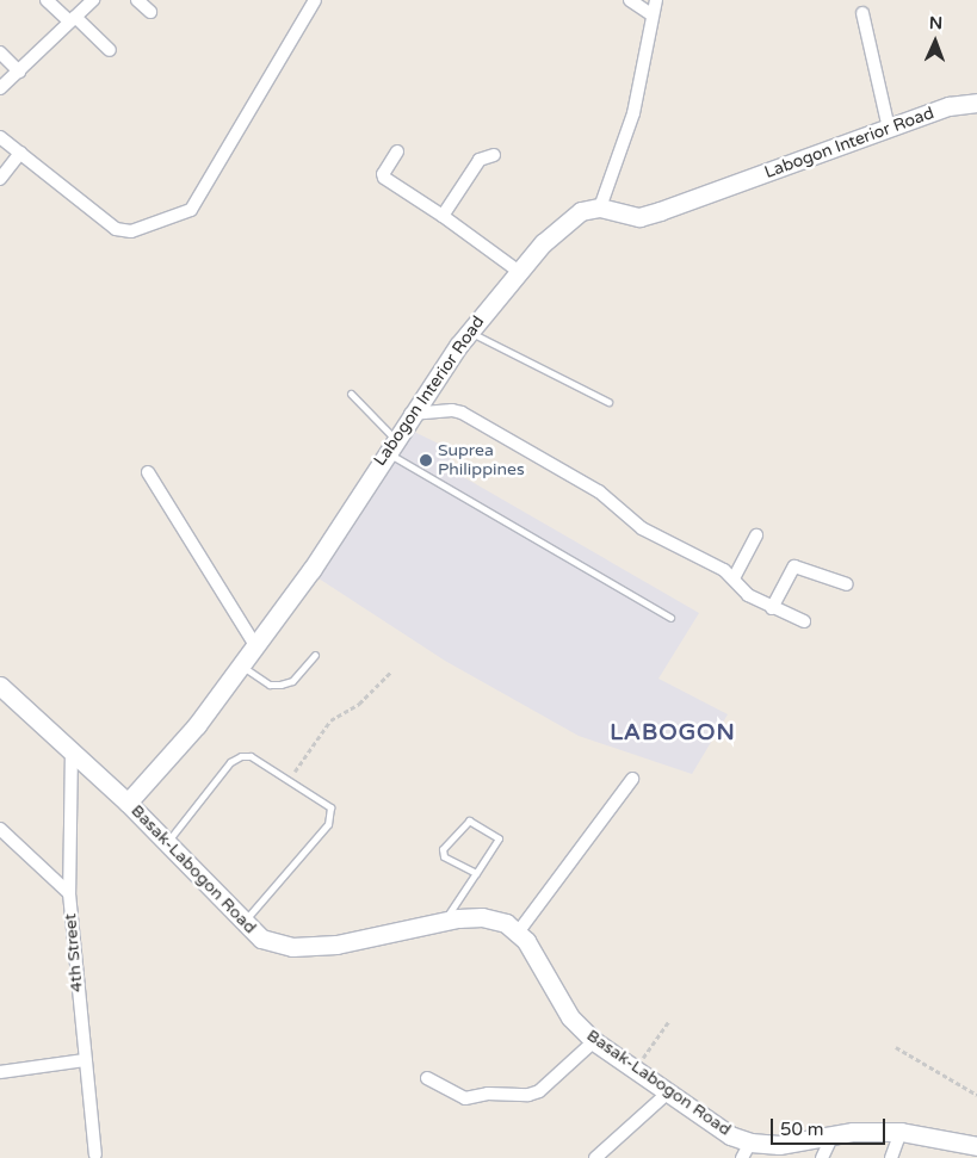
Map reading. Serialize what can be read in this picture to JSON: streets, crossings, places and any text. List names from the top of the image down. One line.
{"streets":{"street":["Labogon Interior Road","Basak-Labogon Road","4th Street"]},"crossings":[["Labogon Interior Road","Basak-Labogon Road"],["Basak-Labogon Road","4th Street"]],"districts":["LABOGON"],"places":["Suprea Philippines"],"scale_bar":"50 m","north":"top"}
